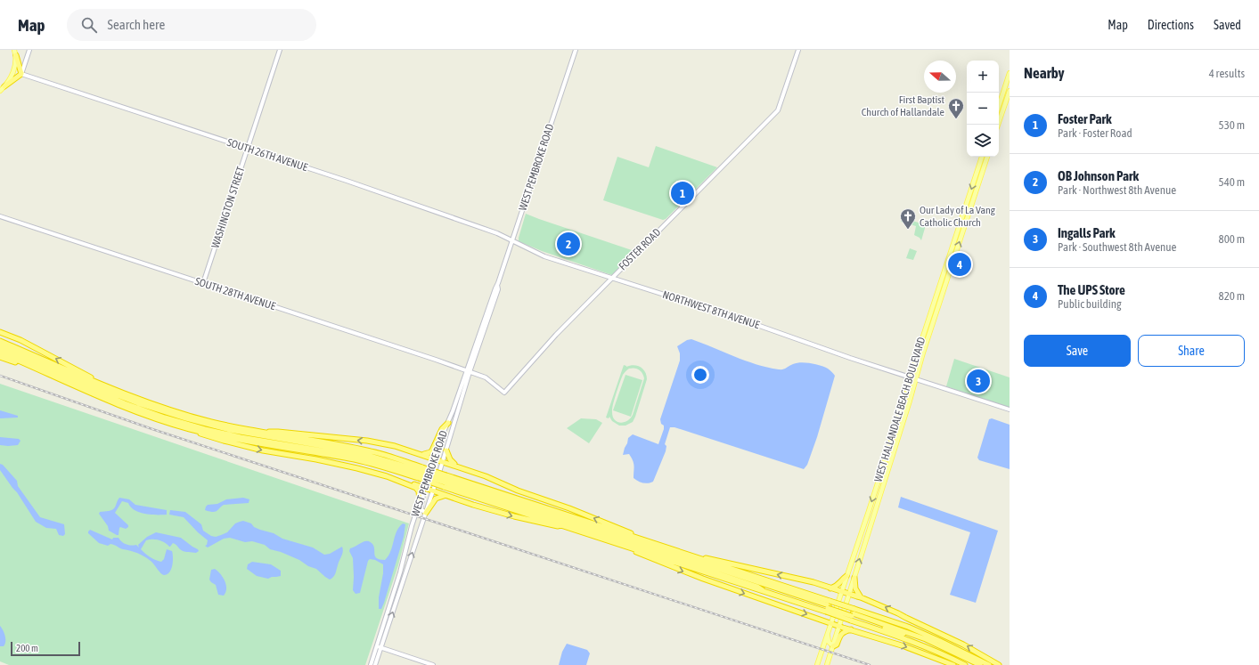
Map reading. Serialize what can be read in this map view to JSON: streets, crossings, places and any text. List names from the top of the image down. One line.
{"streets":{"main road":["WEST HALLANDALE BEACH BOULEVARD"],"street":["SOUTH 26TH AVENUE","WEST PEMBROKE ROAD","WASHINGTON STREET","FOSTER ROAD","SOUTH 28TH AVENUE","NORTHWEST 8TH AVENUE"]},"crossings":[["SOUTH 26TH AVENUE","WEST PEMBROKE ROAD"],["SOUTH 26TH AVENUE","WASHINGTON STREET"],["SOUTH 26TH AVENUE","NORTHWEST 8TH AVENUE"],["WEST PEMBROKE ROAD","SOUTH 28TH AVENUE"],["WEST PEMBROKE ROAD","NORTHWEST 8TH AVENUE"],["WASHINGTON STREET","SOUTH 28TH AVENUE"],["FOSTER ROAD","SOUTH 28TH AVENUE"],["FOSTER ROAD","NORTHWEST 8TH AVENUE"],["NORTHWEST 8TH AVENUE","WEST HALLANDALE BEACH BOULEVARD"]],"places":{"church":["First Baptist Church of Hallandale","Our Lady of La Vang Catholic Church"]},"scale_bar":"200 m","north":"left","page":{"header":"Map","search":"Search here","nav":["Map","Directions","Saved"],"heading":["Nearby","4 results"],"map_buttons":["+","−"],"list":[{"mark":"1","name":"Foster Park","note":"Park · Foster Road","value":"530 m"},{"mark":"2","name":"OB Johnson Park","note":"Park · Northwest 8th Avenue","value":"540 m"},{"mark":"3","name":"Ingalls Park","note":"Park · Southwest 8th Avenue","value":"800 m"},{"mark":"4","name":"The UPS Store","note":"Public building","value":"820 m"}],"pins":["1","2","4","3"],"buttons":["Save","Share"],"scale":"200 m"}}
